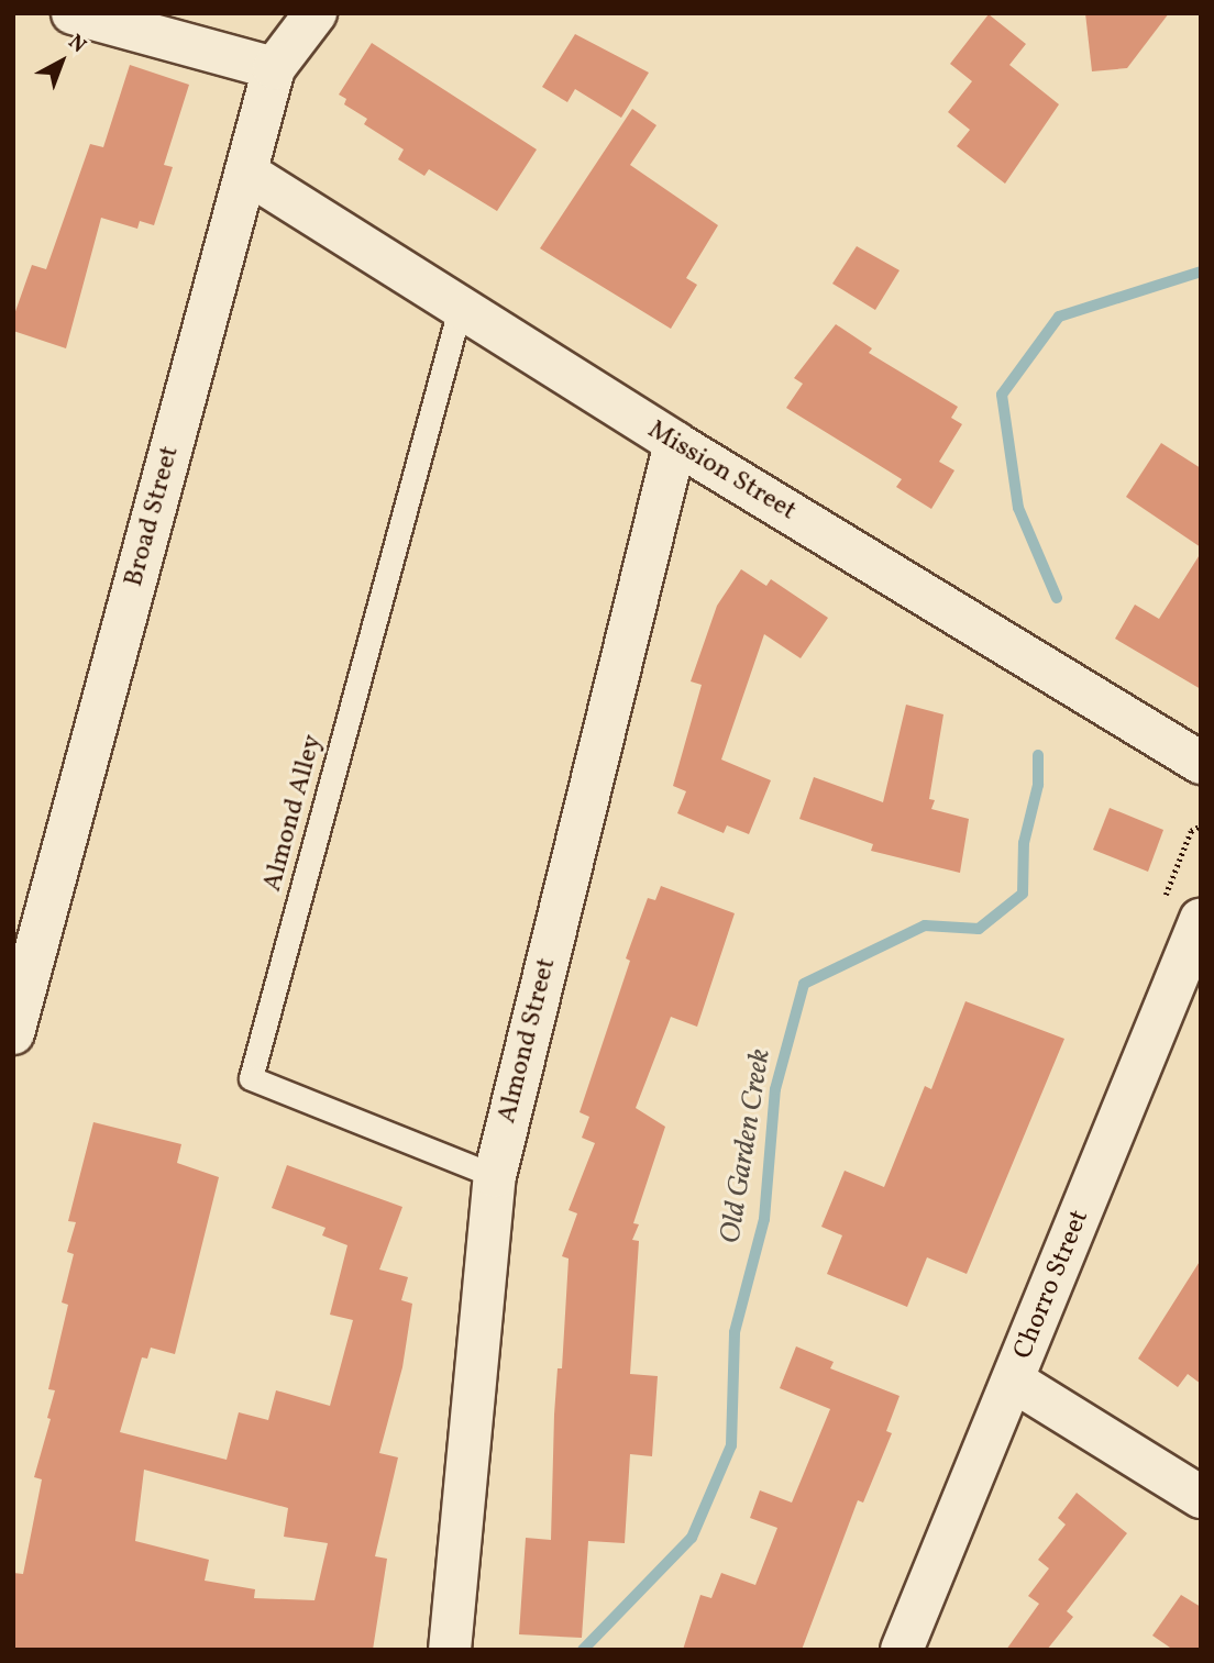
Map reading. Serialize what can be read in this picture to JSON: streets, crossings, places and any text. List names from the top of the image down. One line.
{"streets":{"street":["Mission Street","Broad Street","Almond Street","Chorro Street"],"lane":["Almond Alley"]},"crossings":[["Mission Street","Broad Street"],["Mission Street","Almond Alley"],["Mission Street","Almond Street"],["Almond Alley","Almond Street"]],"water":["Old Garden Creek"],"north":"top right"}
